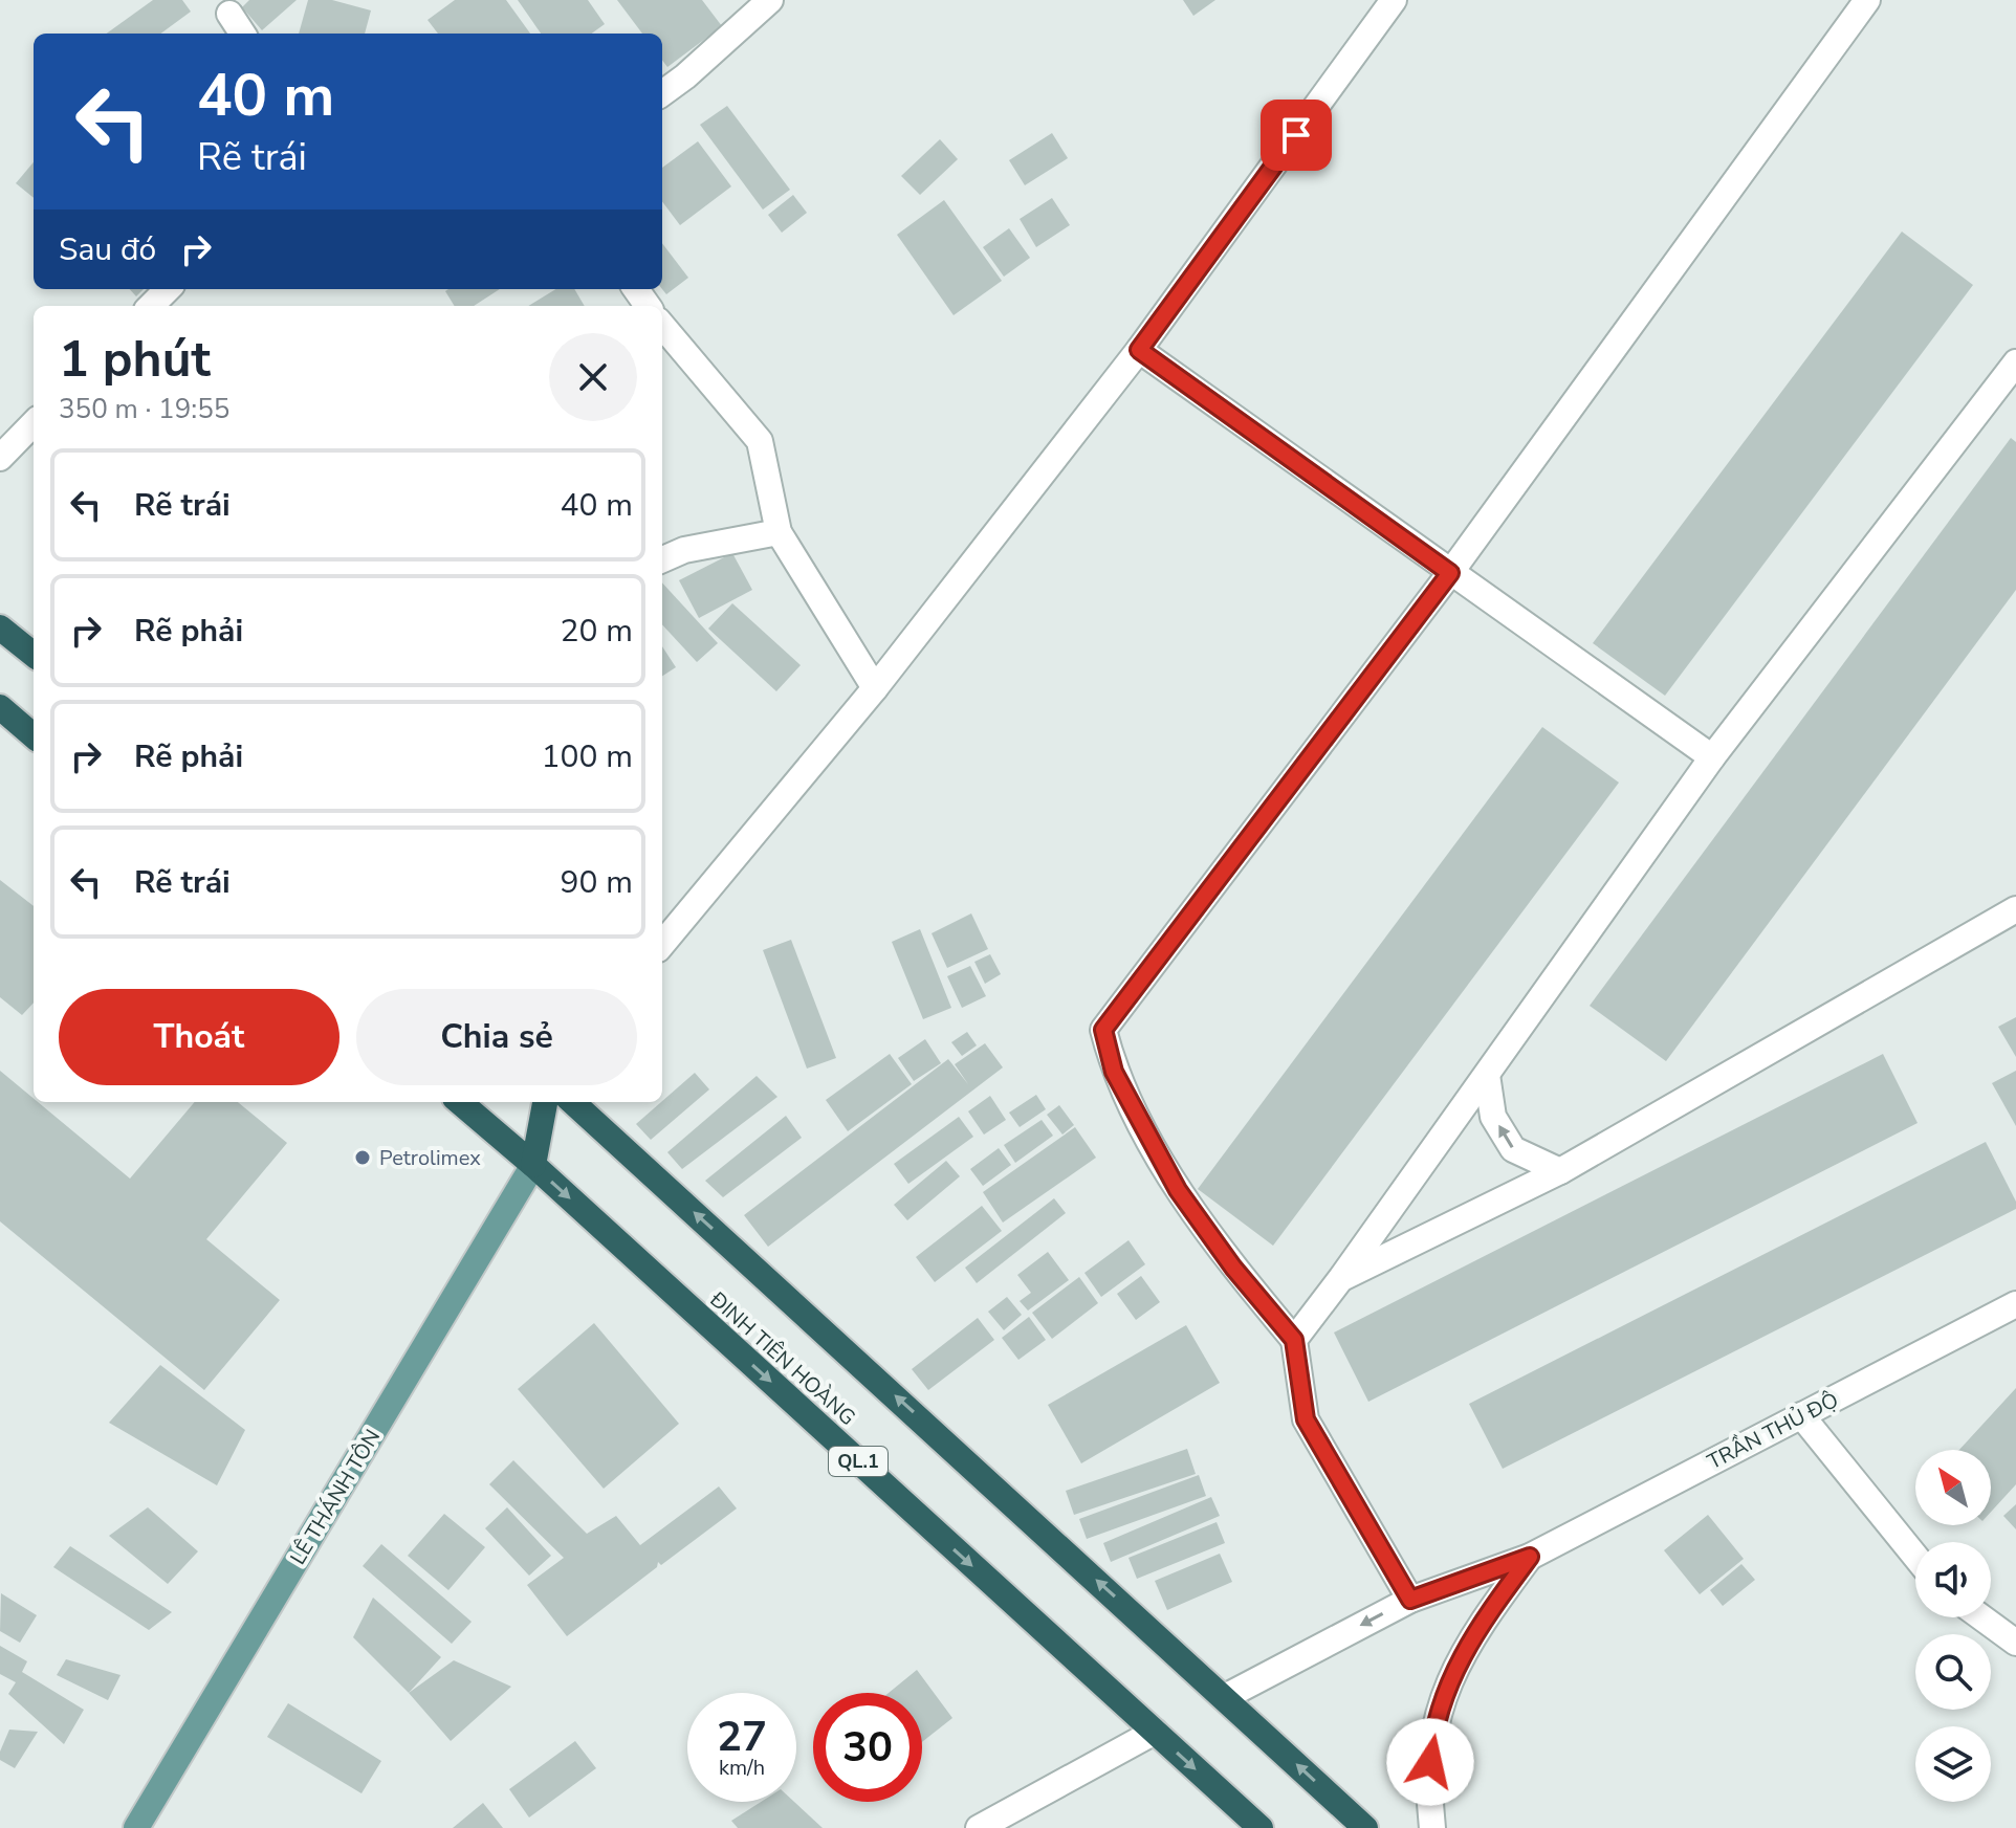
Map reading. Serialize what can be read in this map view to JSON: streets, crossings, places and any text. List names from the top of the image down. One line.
{"streets":{"highway":["ĐINH TIÊN HOÀNG","QL.1"],"main road":["LÊ THÁNH TÔN"],"street":["TRẦN THỦ ĐỘ"]},"crossings":[["ĐINH TIÊN HOÀNG","LÊ THÁNH TÔN"]],"places":["Petrolimex"],"north":"top left","page":{"turn":["40 m","Rẽ trái"],"then":"Sau đó","heading":["1 phút","350 m · 19:55"],"list":[{"name":"Rẽ trái","value":"40 m"},{"name":"Rẽ phải","value":"20 m"},{"name":"Rẽ phải","value":"100 m"},{"name":"Rẽ trái","value":"90 m"}],"buttons":["Thoát","Chia sẻ"],"speed":"27 km/h","limit":"30"}}
